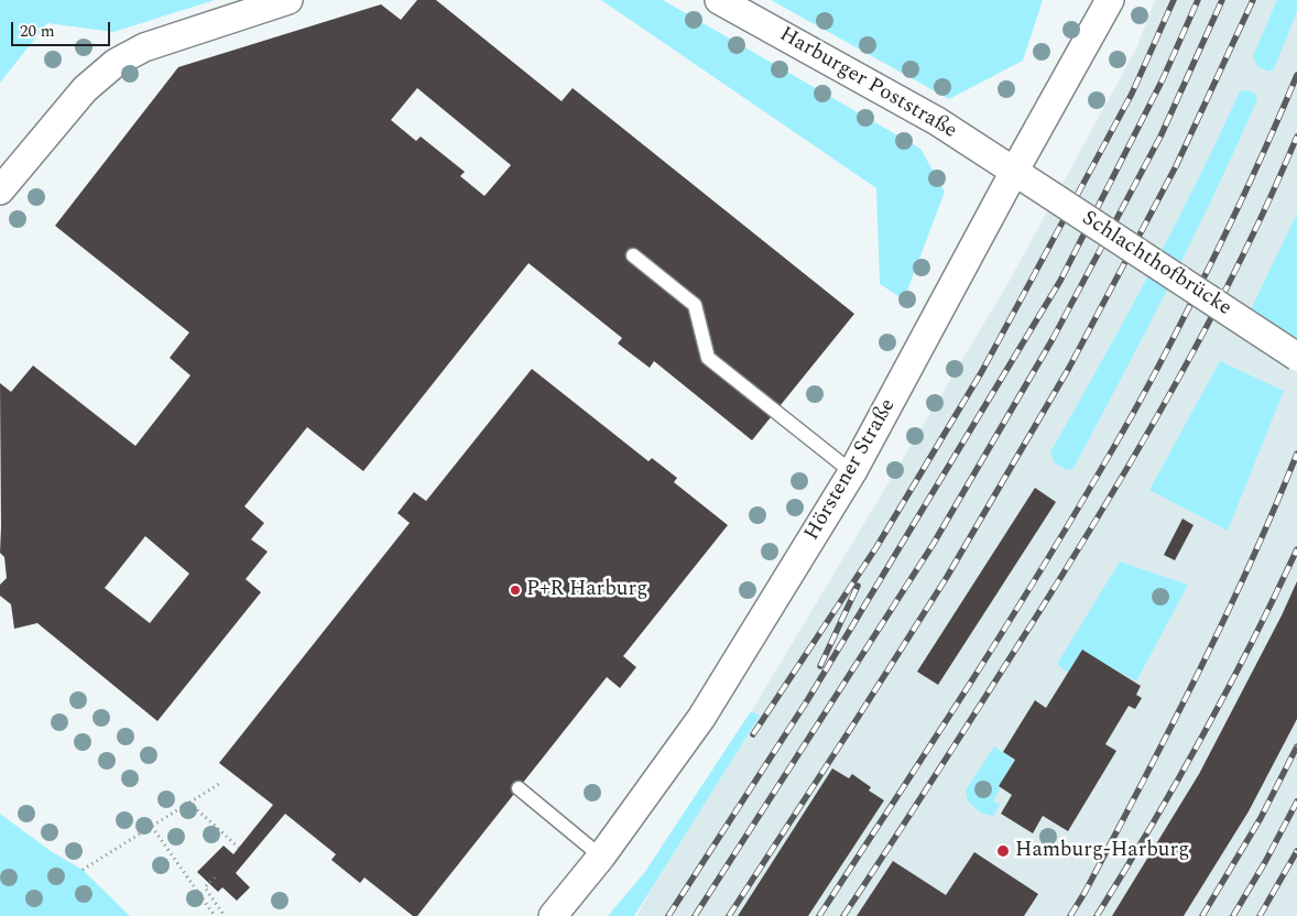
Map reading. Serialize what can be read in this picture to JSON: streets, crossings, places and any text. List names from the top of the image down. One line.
{"streets":{"street":["Harburger Poststraße","Schlachthofbrücke","Hörstener Straße"]},"crossings":[["Harburger Poststraße","Schlachthofbrücke"],["Harburger Poststraße","Hörstener Straße"],["Schlachthofbrücke","Hörstener Straße"]],"places":["P+R Harburg","Hamburg-Harburg"],"scale_bar":"20 m"}
